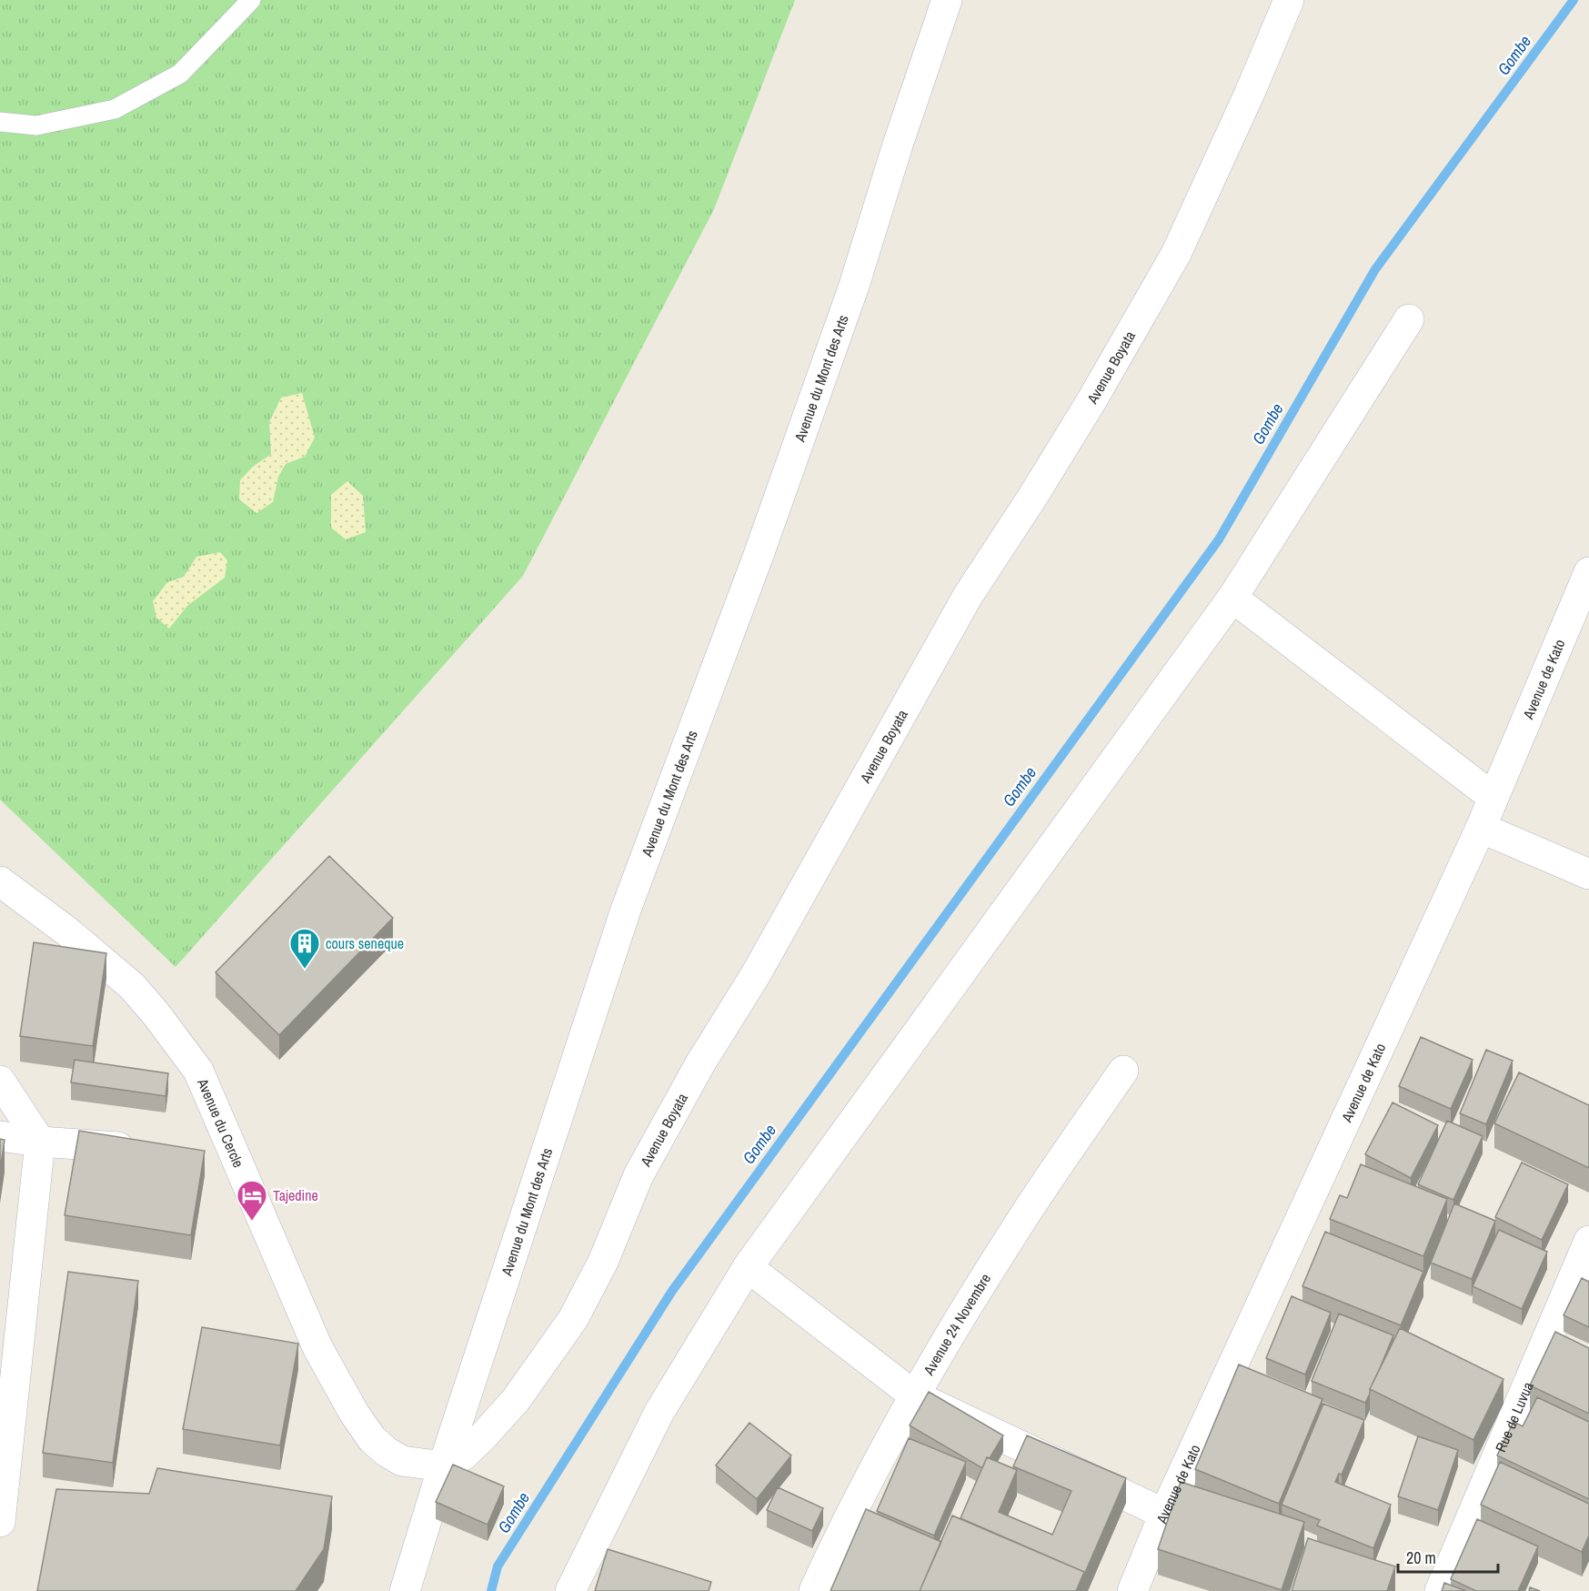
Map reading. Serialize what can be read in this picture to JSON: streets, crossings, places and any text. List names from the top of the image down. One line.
{"streets":{"street":["Avenue Boyata","Avenue du Mont des Arts","Avenue de Kato","Avenue du Cercle","Avenue 24 Novembre","Rue de Luvua"]},"crossings":[["Avenue Boyata","Avenue du Mont des Arts"],["Avenue Boyata","Avenue du Cercle"],["Avenue du Mont des Arts","Avenue du Cercle"]],"water":["Gombe"],"places":{"building":["cours seneque"],"hotel":["Tajedine"]},"scale_bar":"20 m"}
